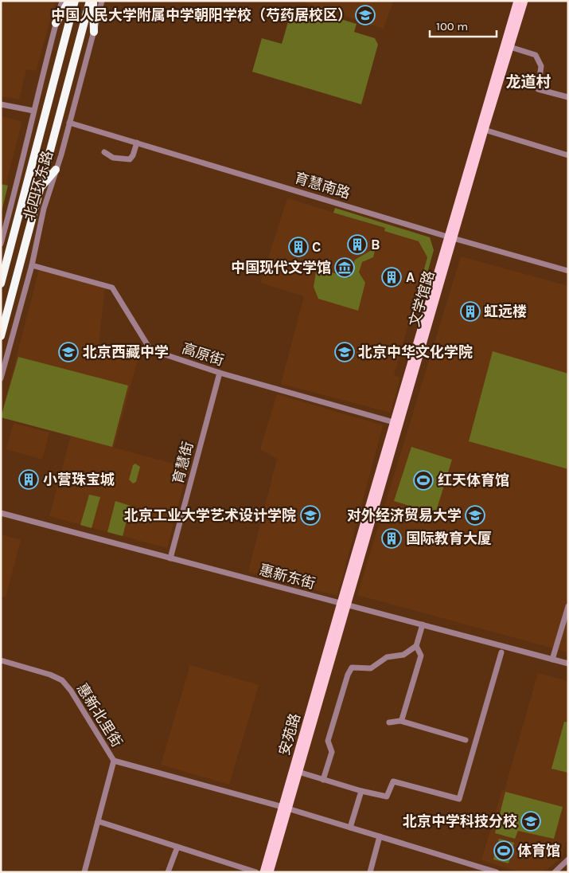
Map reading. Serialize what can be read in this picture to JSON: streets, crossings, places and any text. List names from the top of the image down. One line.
{"streets":{"highway":["北四环东路"],"main road":["文学馆路","安苑路"],"street":["育慧南路","高原街","育慧街","惠新东街","惠新北里街"]},"crossings":[["北四环东路","育慧南路"],["北四环东路","高原街"],["育慧南路","文学馆路"],["文学馆路","高原街"],["文学馆路","惠新东街"],["文学馆路","安苑路"],["高原街","育慧街"],["育慧街","惠新东街"],["惠新东街","安苑路"]],"districts":["龙道村"],"places":{"school or university":["中国人民大学附属中学朝阳学校（芍药居校区）","北京西藏中学","北京中华文化学院","北京工业大学艺术设计学院","对外经济贸易大学","北京中学科技分校"],"building":["B","C","A","虹远楼","小营珠宝城","国际教育大厦"],"museum":["中国现代文学馆"],"sports":["红天体育馆","体育馆"]},"scale_bar":"100 m"}
